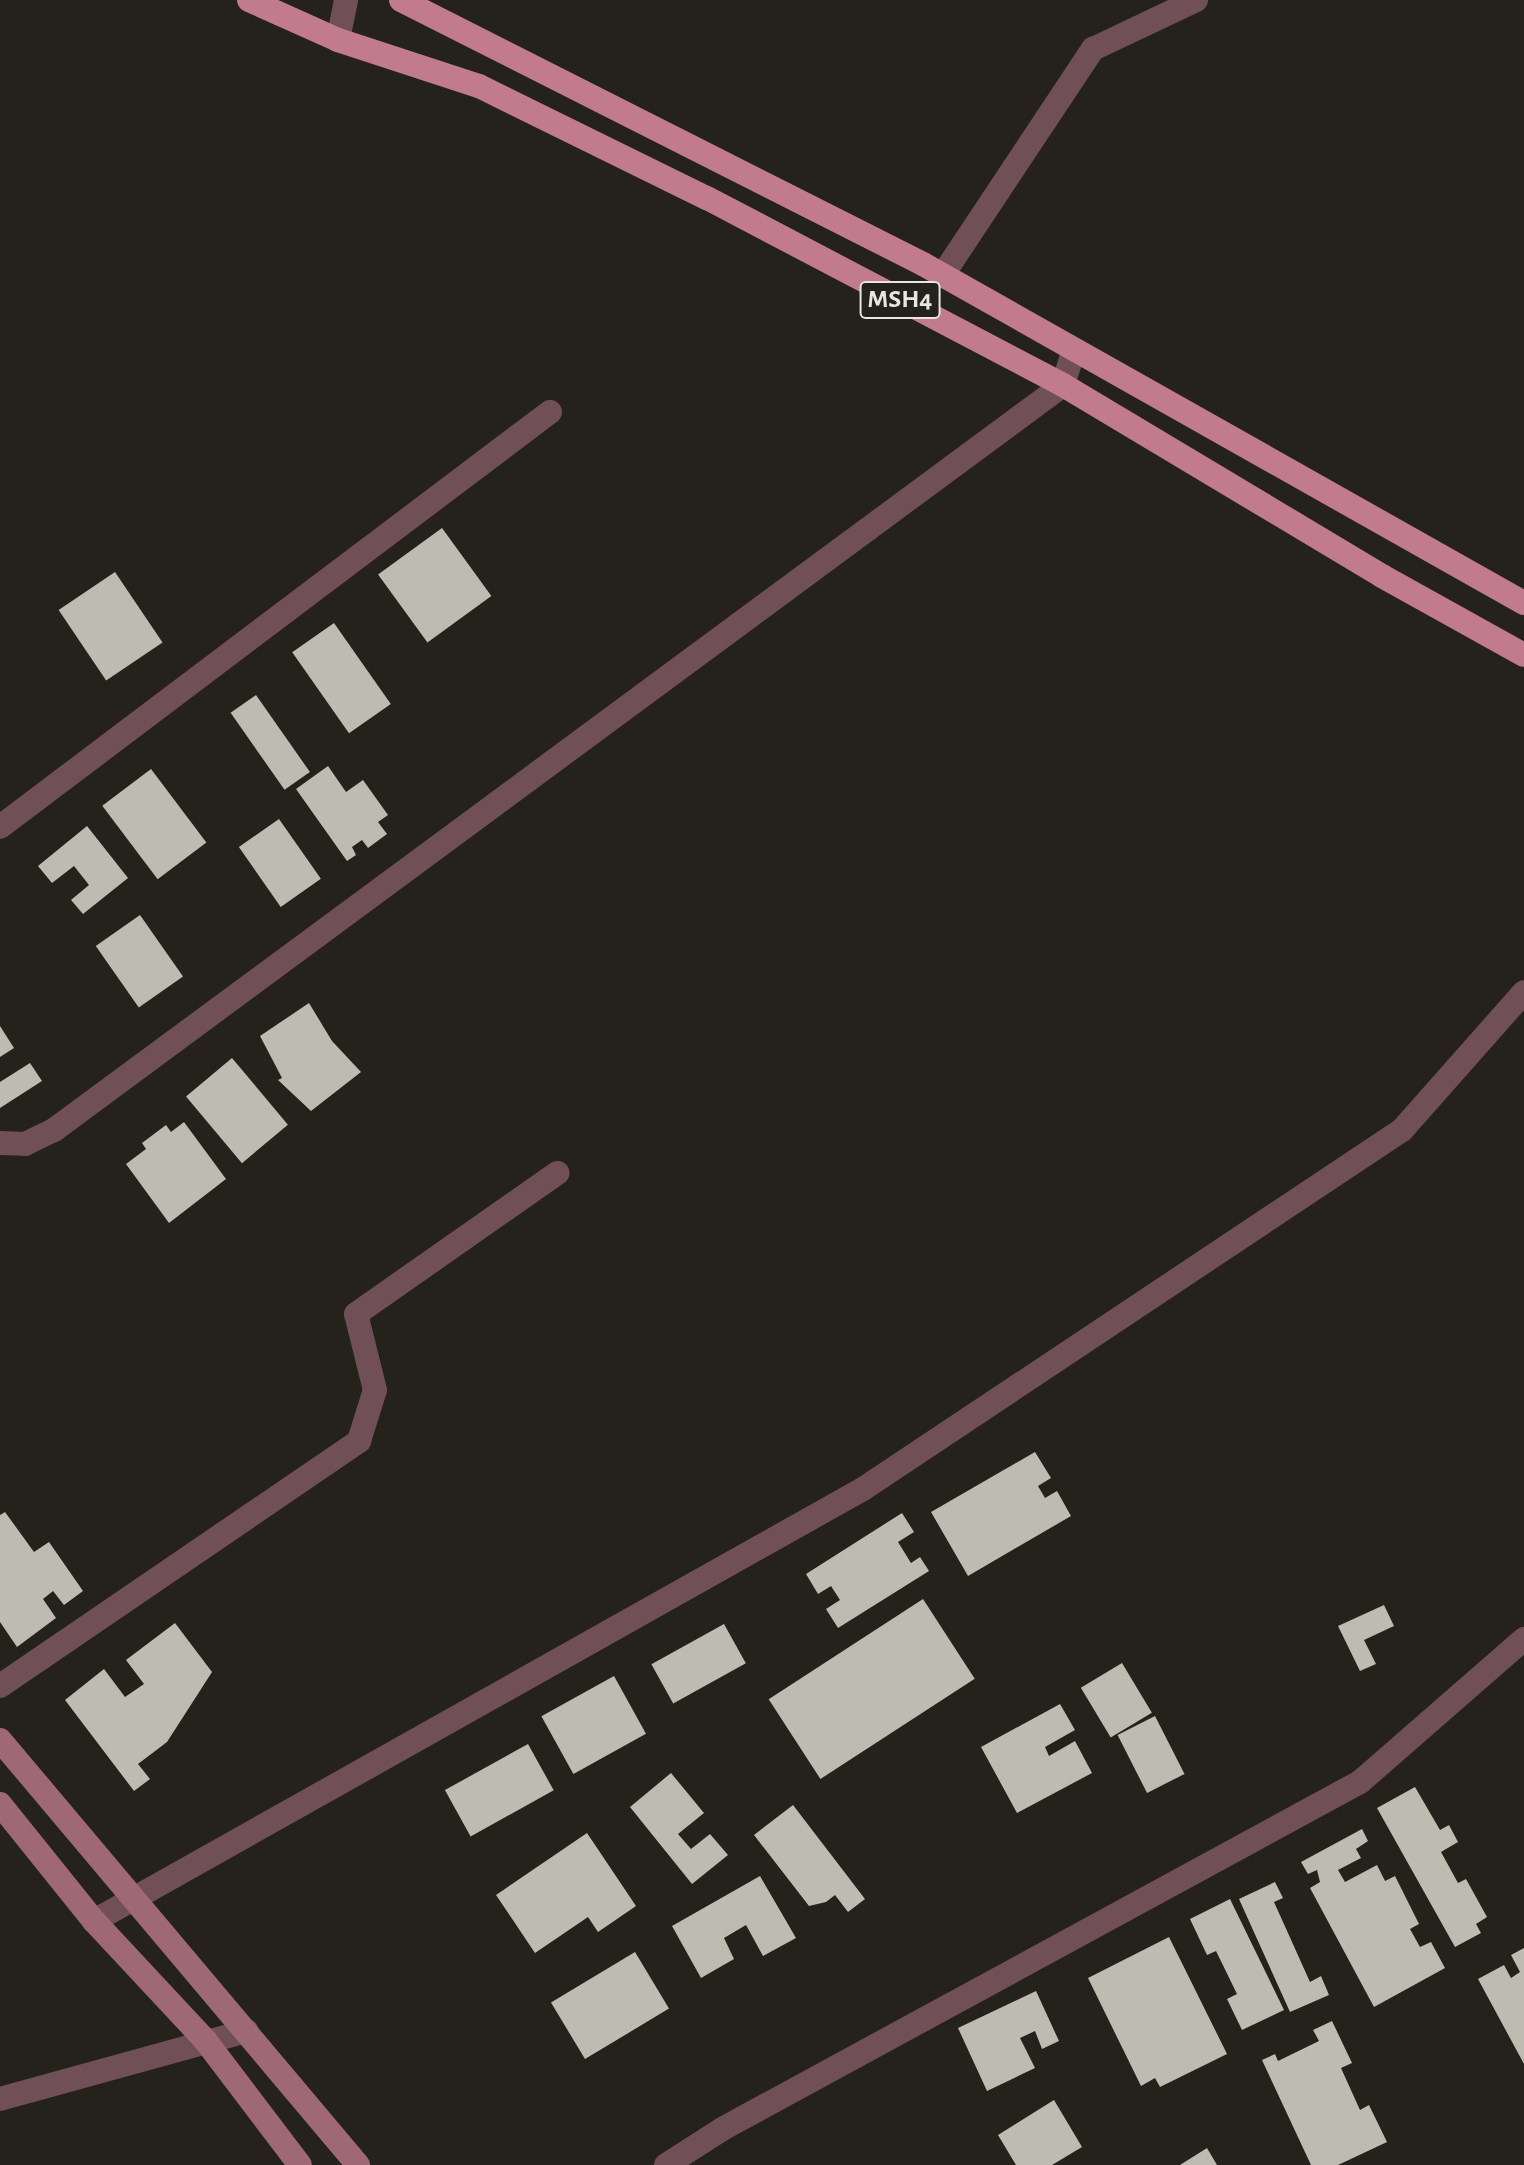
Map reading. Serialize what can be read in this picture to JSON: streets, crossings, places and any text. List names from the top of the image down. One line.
{"streets":{"main road":["MSH4"]}}
